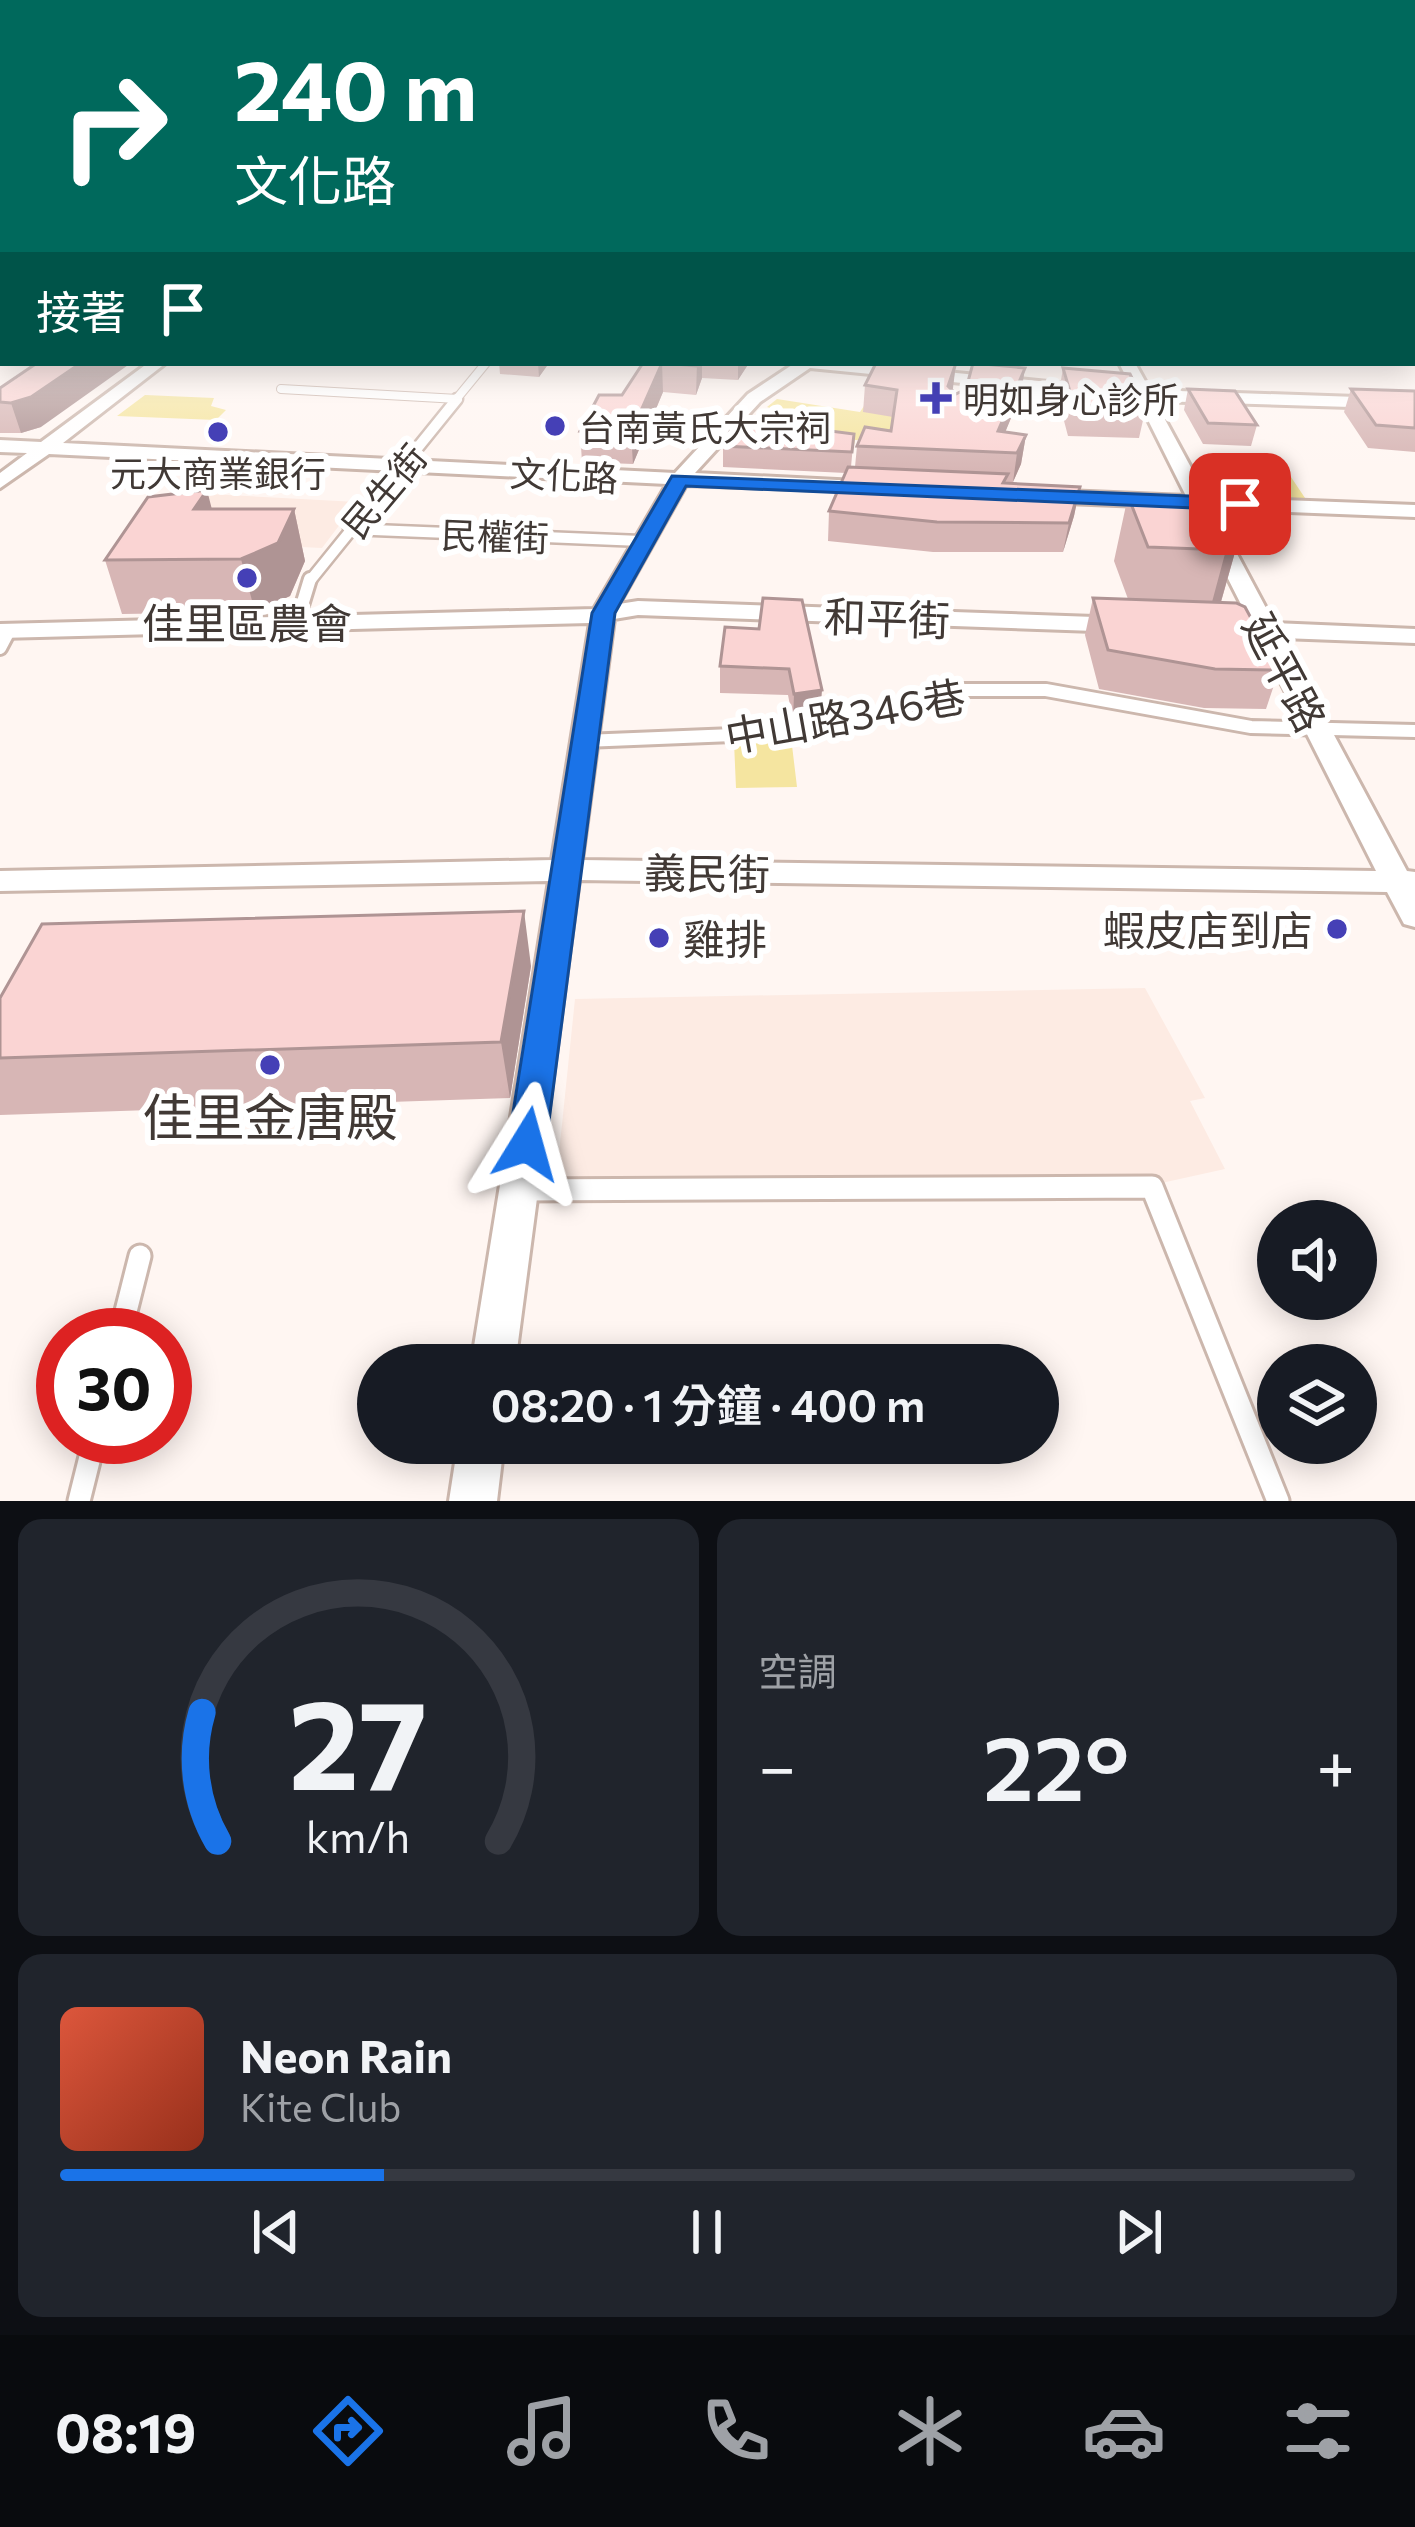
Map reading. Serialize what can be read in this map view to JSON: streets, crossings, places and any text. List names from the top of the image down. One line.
{"streets":{"street":["文化路","和平街","延平路","義民街"],"lane":["民生街","民權街","中山路346巷"]},"crossings":[["文化路","民生街"],["民生街","民權街"],["民生街","和平街"],["延平路","中山路346巷"],["延平路","義民街"]],"places":{"health":["明如身心診所"],"other":["台南黃氏大宗祠","元大商業銀行","佳里區農會","蝦皮店到店","雞排","佳里金唐殿"]},"page":{"turn":["240 m","文化路"],"then":"接著","limit":"30","trip":"08:20 · 1 分鐘 · 400 m","tile":"空調","heat":["−","22°","+"],"song":["Neon Rain","Kite Club"],"tabs":"08:19","gauge":["27","km/h"]}}
